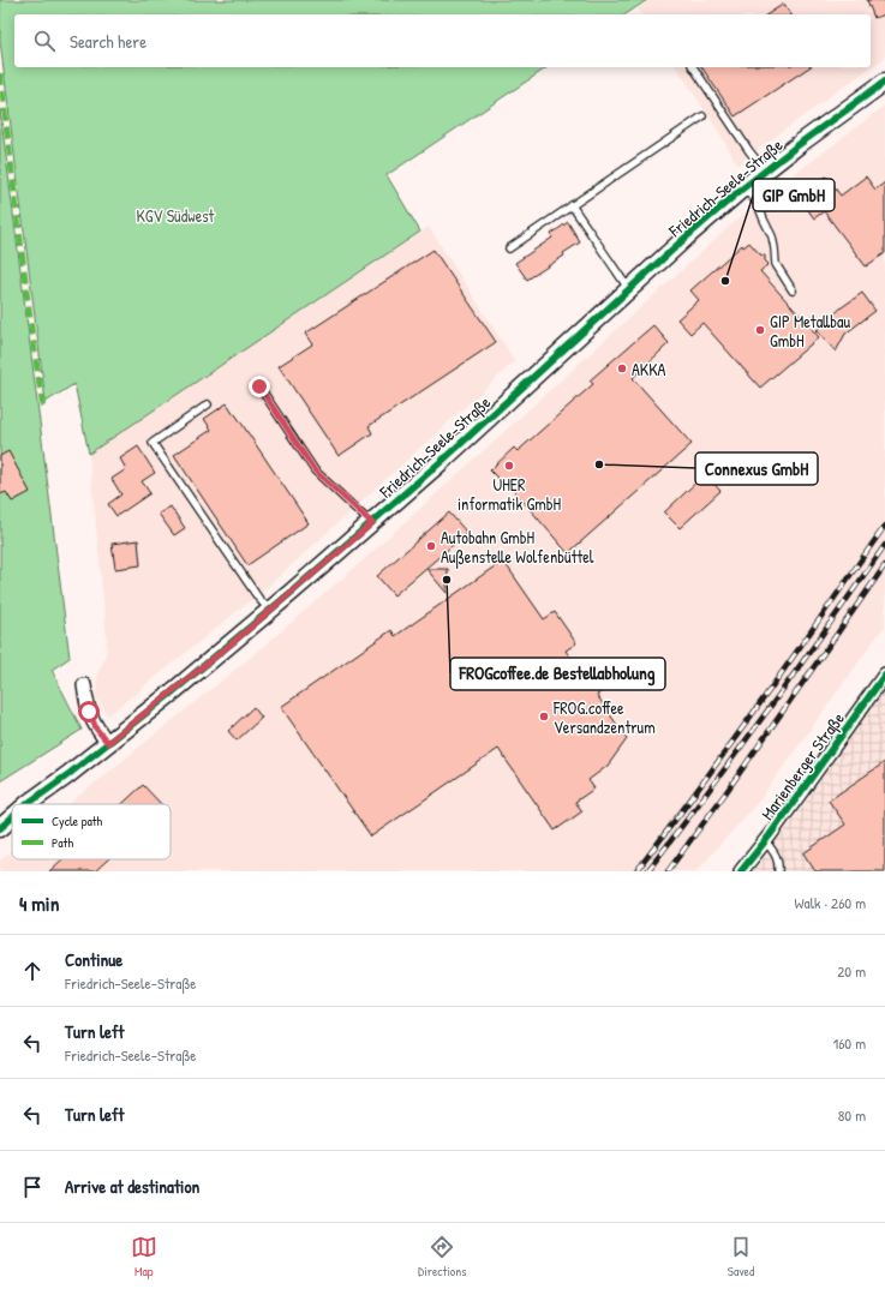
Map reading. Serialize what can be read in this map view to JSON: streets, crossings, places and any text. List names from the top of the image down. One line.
{"streets":{"street":["Friedrich-Seele-Straße","Marienberger Straße"]},"parks":["KGV Südwest"],"places":["GIP GmbH","GIP Metallbau GmbH","AKKA","Connexus GmbH","UHER informatik GmbH","Autobahn GmbH Außenstelle Wolfenbüttel","FROGcoffee.de Bestellabholung","FROG.coffee Versandzentrum"],"legend":["Cycle path","Path"],"page":{"search":"Search here","heading":["4 min","Walk · 260 m"],"list":[["Continue","Friedrich-Seele-Straße","20 m"],["Turn left","Friedrich-Seele-Straße","160 m"],["Turn left","80 m"],"Arrive at destination"],"nav":["Map","Directions","Saved"]}}
